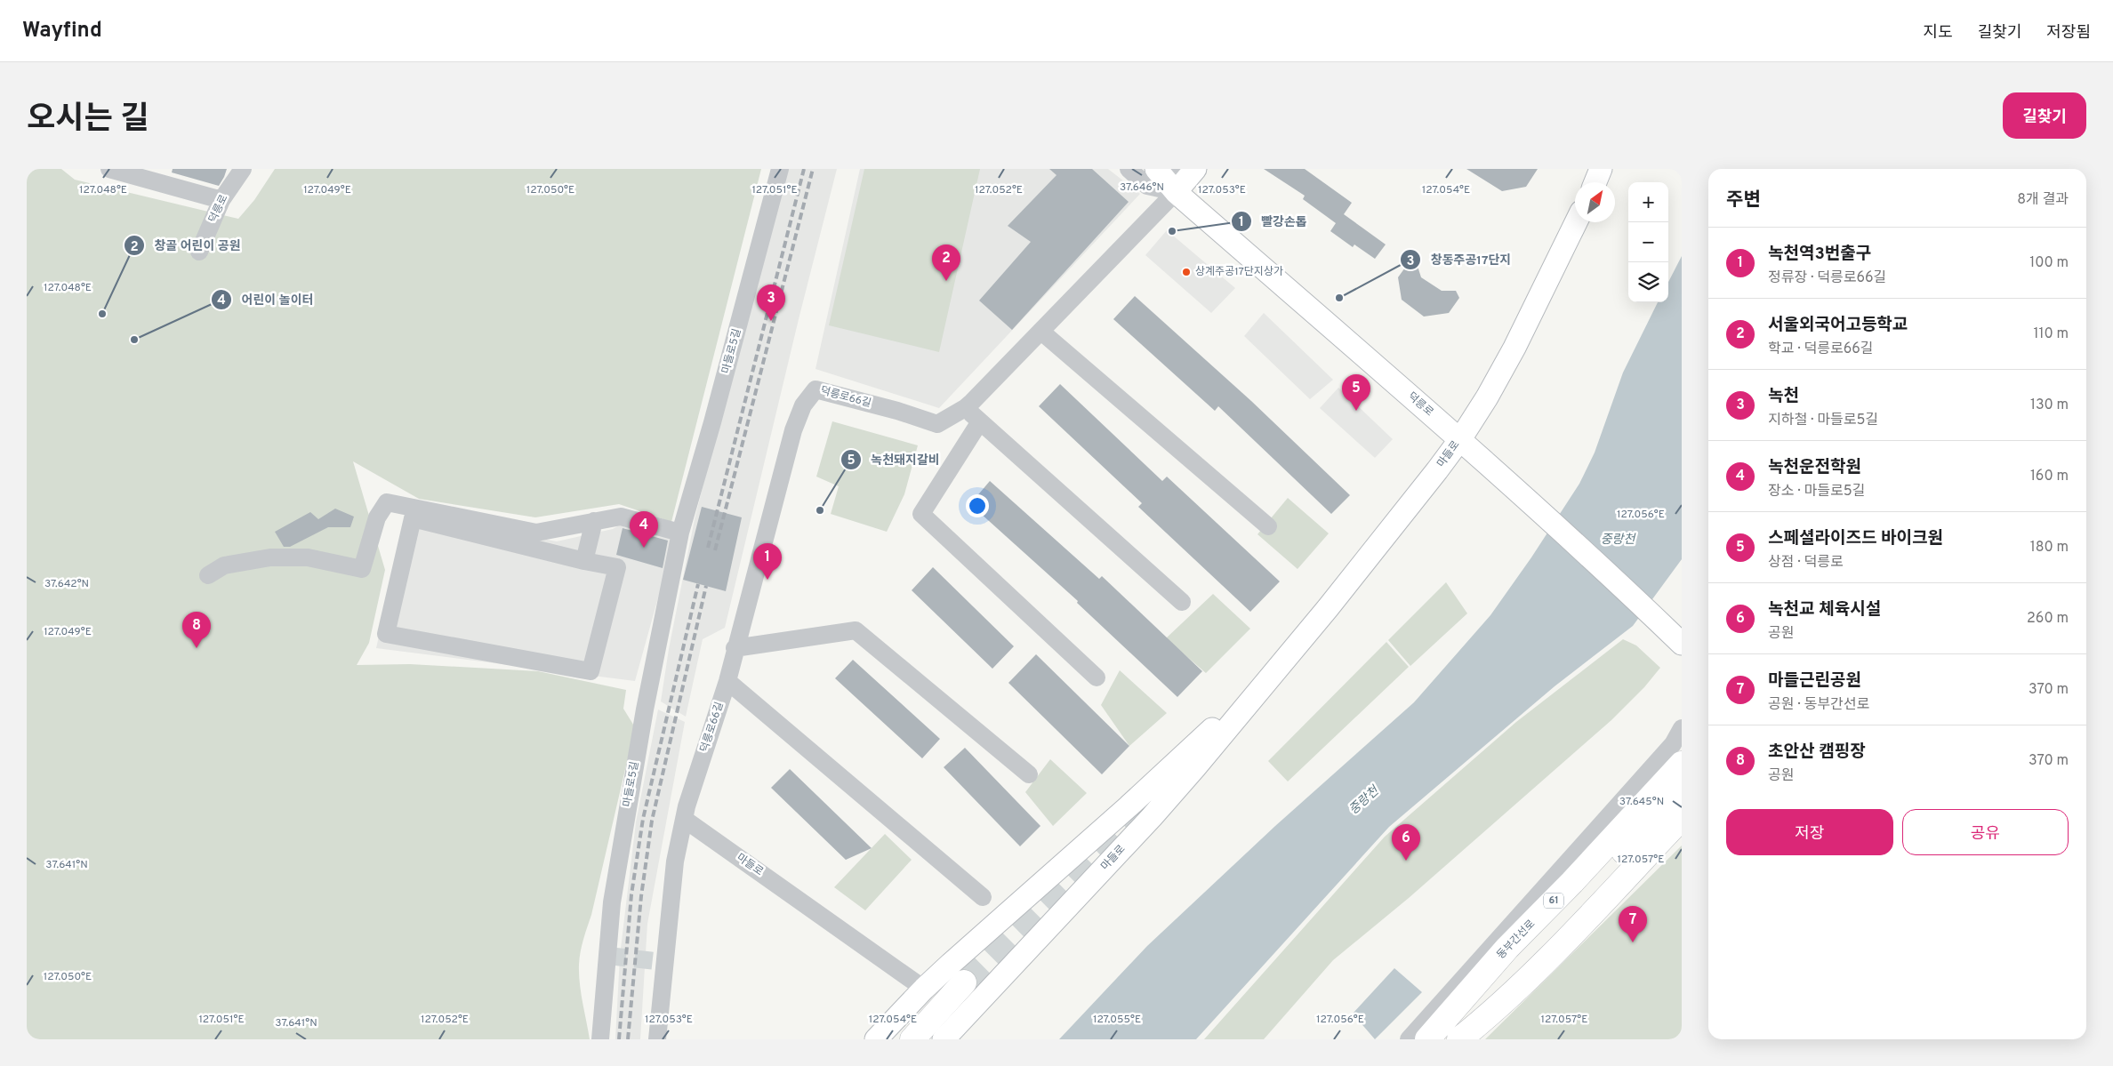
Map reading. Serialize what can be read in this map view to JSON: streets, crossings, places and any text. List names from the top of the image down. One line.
{"streets":{"highway":["61","동부간선로"],"main road":["덕릉로","마들로"],"street":["마들로5길","덕릉로66길"]},"crossings":[["덕릉로","덕릉로66길"],["덕릉로","마들로"],["덕릉로66길","마들로"]],"water":["중랑천"],"places":["빨강손톱","상계주공17단지상가","창동주공17단지","창골 어린이 공원","어린이 놀이터","녹천돼지갈비"],"north":"top right","page":{"header":"Wayfind","nav":["지도","길찾기","저장됨"],"title":"오시는 길","buttons":["길찾기",["저장","공유"]],"heading":["주변","8개 결과"],"map_buttons":["+","−"],"list":[{"mark":"1","name":"녹천역3번출구","note":"정류장 · 덕릉로66길","value":"100 m"},{"mark":"2","name":"서울외국어고등학교","note":"학교 · 덕릉로66길","value":"110 m"},{"mark":"3","name":"녹천","note":"지하철 · 마들로5길","value":"130 m"},{"mark":"4","name":"녹천운전학원","note":"장소 · 마들로5길","value":"160 m"},{"mark":"5","name":"스페셜라이즈드 바이크원","note":"상점 · 덕릉로","value":"180 m"},{"mark":"6","name":"녹천교 체육시설","note":"공원","value":"260 m"},{"mark":"7","name":"마들근린공원","note":"공원 · 동부간선로","value":"370 m"},{"mark":"8","name":"초안산 캠핑장","note":"공원","value":"370 m"}],"pins":["2","3","5","4","1","8","6","7"]},"coordinates":["37.646°N","127.048°E","127.049°E","127.050°E","127.051°E","127.052°E","127.053°E","127.054°E","127.056°E","37.642°N","37.645°N","127.057°E","37.641°N","127.055°E"]}
